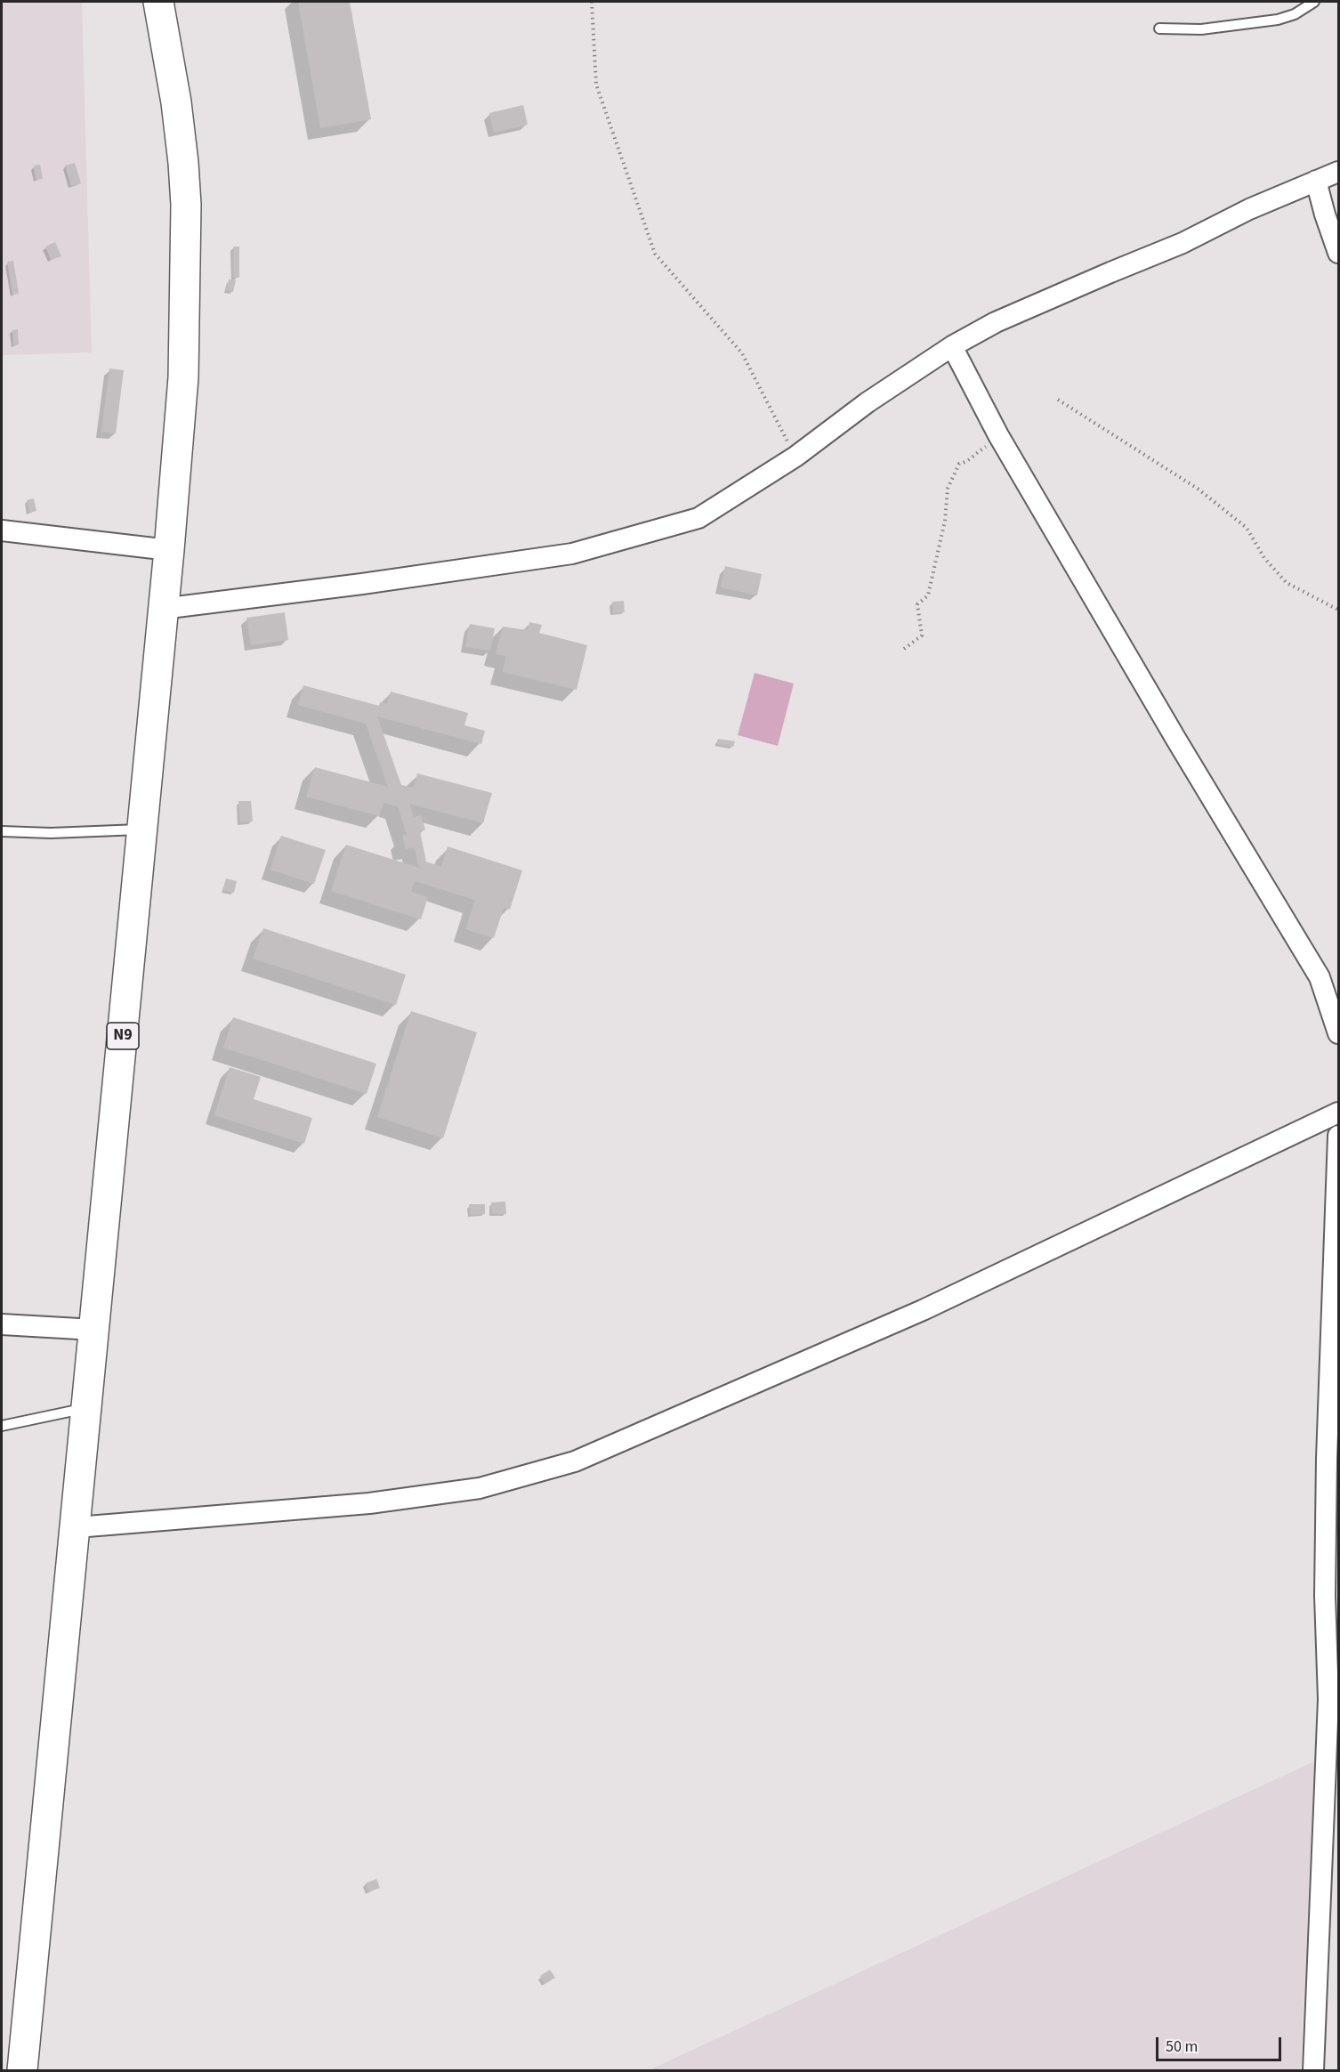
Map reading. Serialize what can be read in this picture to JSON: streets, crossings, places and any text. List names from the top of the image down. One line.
{"streets":{"highway":["N9"]},"scale_bar":"50 m"}
